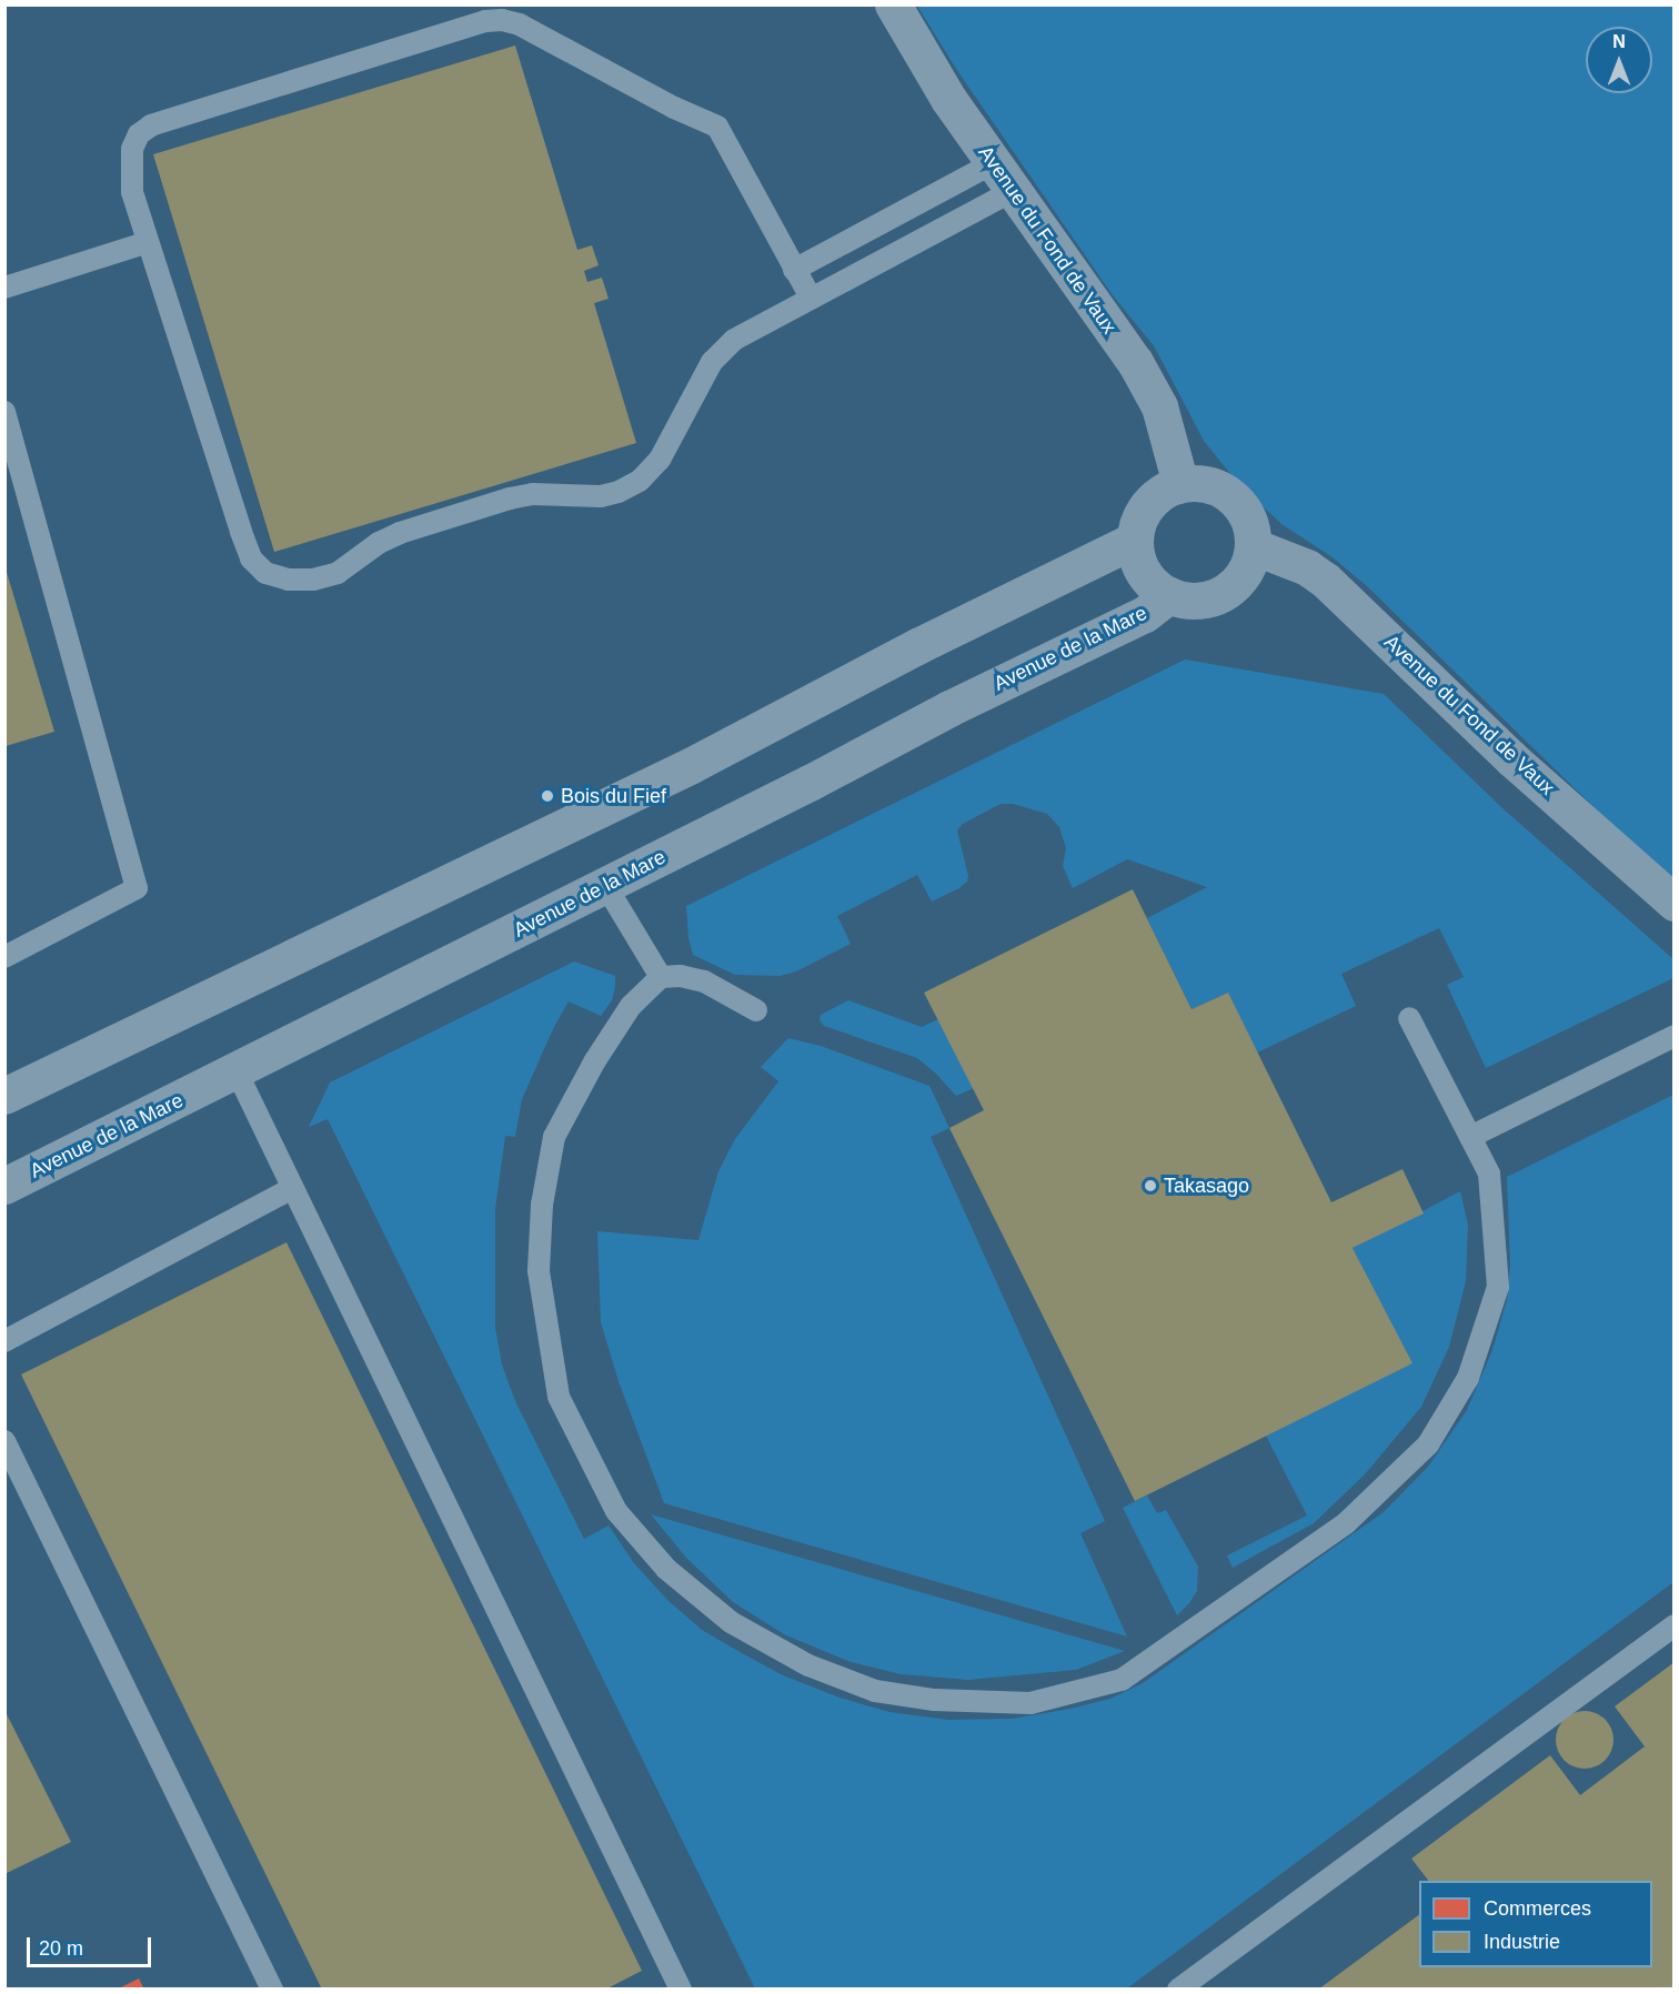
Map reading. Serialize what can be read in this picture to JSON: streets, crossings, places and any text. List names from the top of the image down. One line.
{"streets":{"street":["Avenue du Fond de Vaux","Avenue de la Mare"]},"crossings":[["Avenue du Fond de Vaux","Avenue de la Mare"]],"places":["Bois du Fief","Takasago"],"legend":["Commerces","Industrie"],"scale_bar":"20 m","north":"top"}
